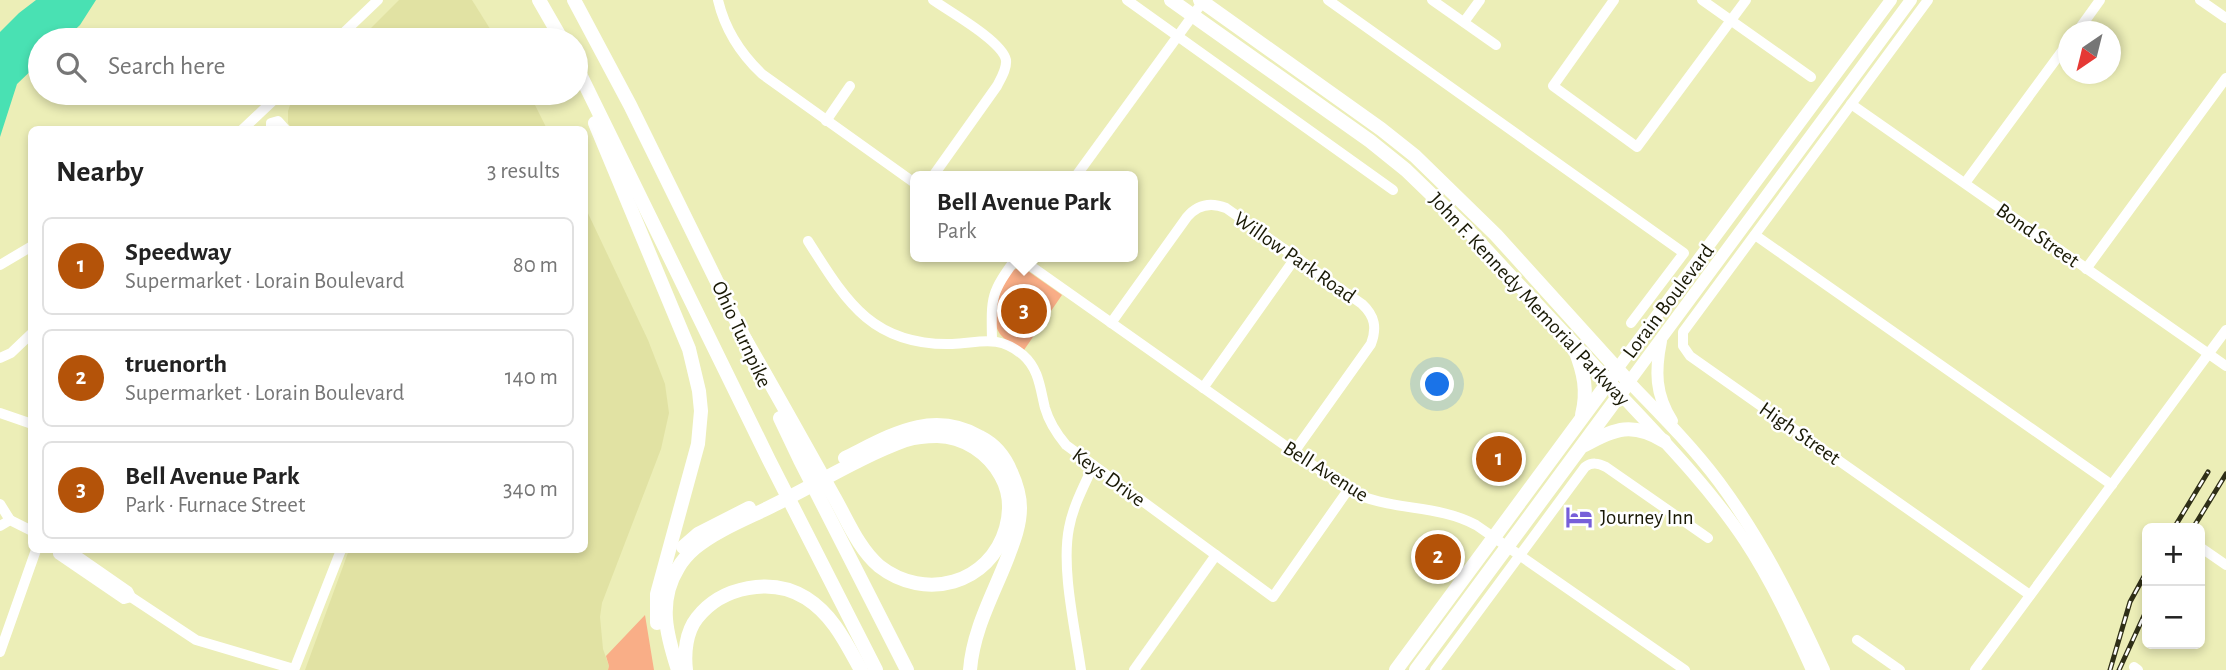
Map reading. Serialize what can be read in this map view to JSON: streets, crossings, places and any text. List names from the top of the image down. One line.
{"streets":{"highway":["John F. Kennedy Memorial Parkway","Lorain Boulevard","Ohio Turnpike"],"street":["Bond Street","Willow Park Road","High Street","Bell Avenue","Keys Drive"]},"crossings":[["Willow Park Road","Bell Avenue"],["John F. Kennedy Memorial Parkway","Lorain Boulevard"],["Lorain Boulevard","Bell Avenue"],["Bell Avenue","Keys Drive"]],"places":{"hotel":["Journey Inn"]},"north":"bottom left","page":{"search":"Search here","heading":["Nearby","3 results"],"popup":["Bell Avenue Park","Park"],"list":[{"mark":"1","name":"Speedway","note":"Supermarket · Lorain Boulevard","value":"80 m"},{"mark":"2","name":"truenorth","note":"Supermarket · Lorain Boulevard","value":"140 m"},{"mark":"3","name":"Bell Avenue Park","note":"Park · Furnace Street","value":"340 m"}],"pins":["3","1","2"],"map_buttons":["+","−"]}}
